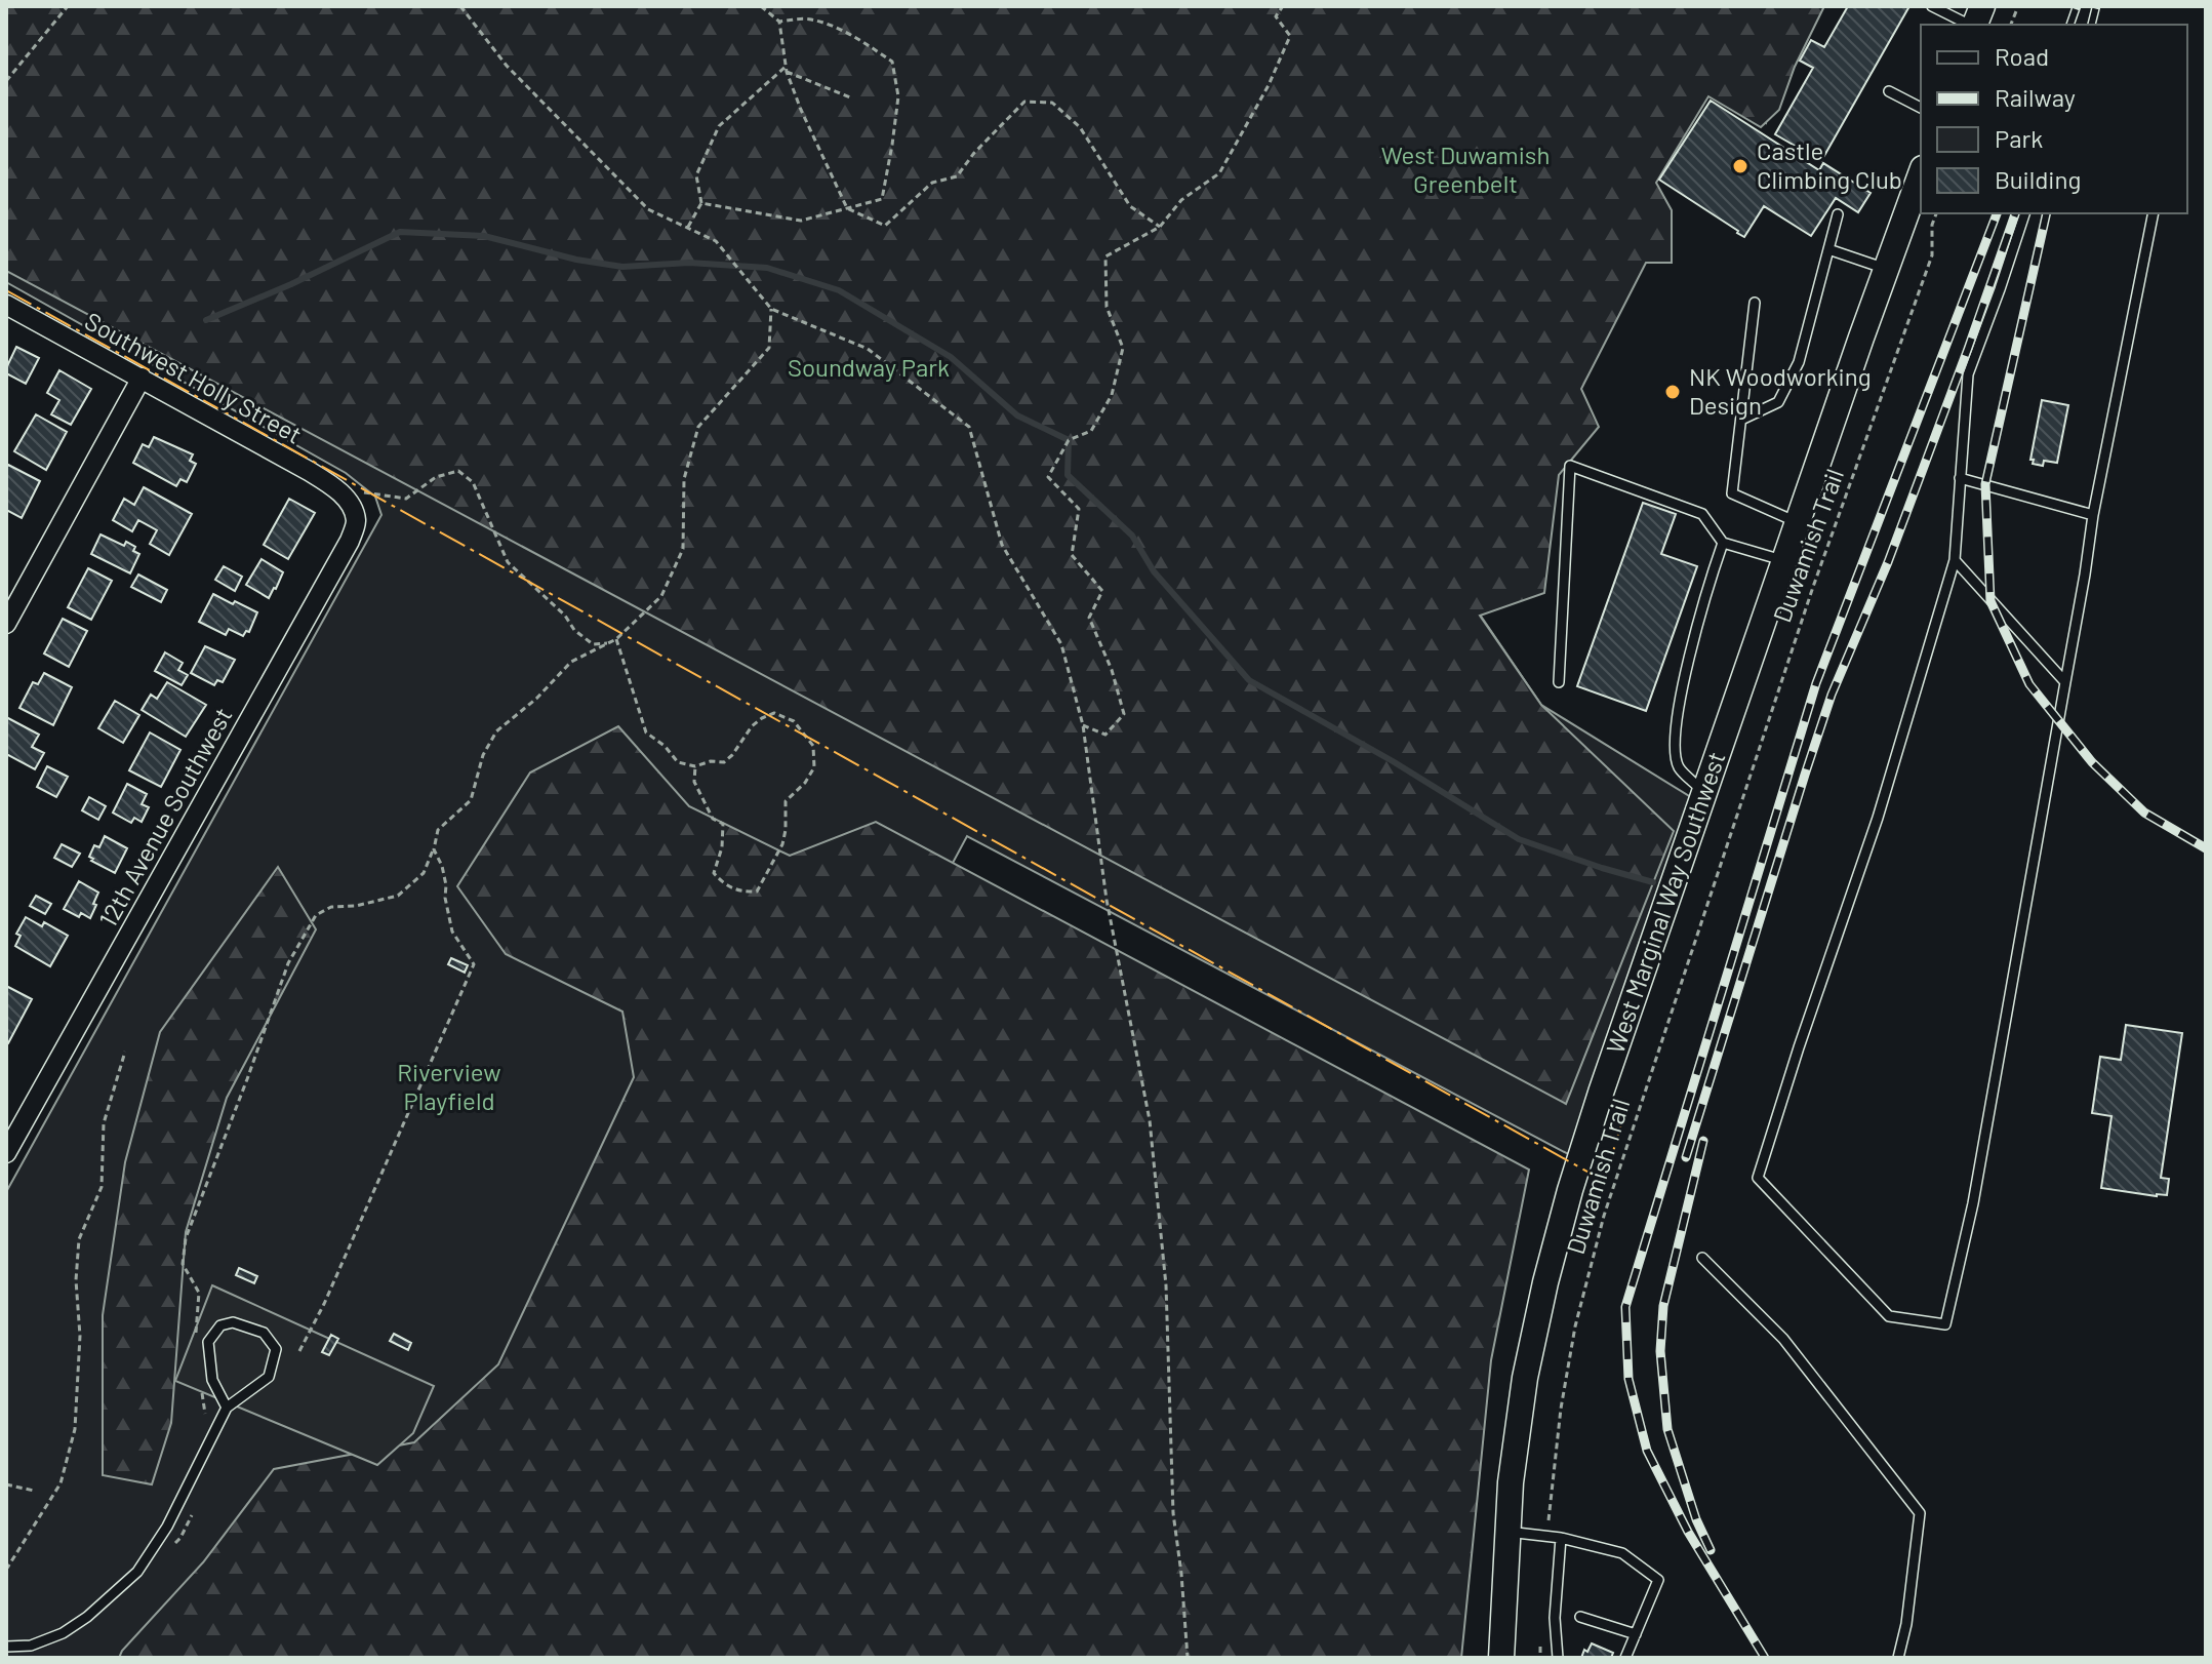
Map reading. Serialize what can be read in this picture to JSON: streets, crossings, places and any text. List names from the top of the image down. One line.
{"streets":{"main road":["West Marginal Way Southwest"],"street":["Southwest Holly Street","12th Avenue Southwest"],"path":["Duwamish Trail"]},"crossings":[["Southwest Holly Street","12th Avenue Southwest"]],"parks":["West Duwamish Greenbelt","Soundway Park","Riverview Playfield"],"places":["Castle Climbing Club","NK Woodworking Design"],"legend":["Road","Railway","Park","Building"]}
